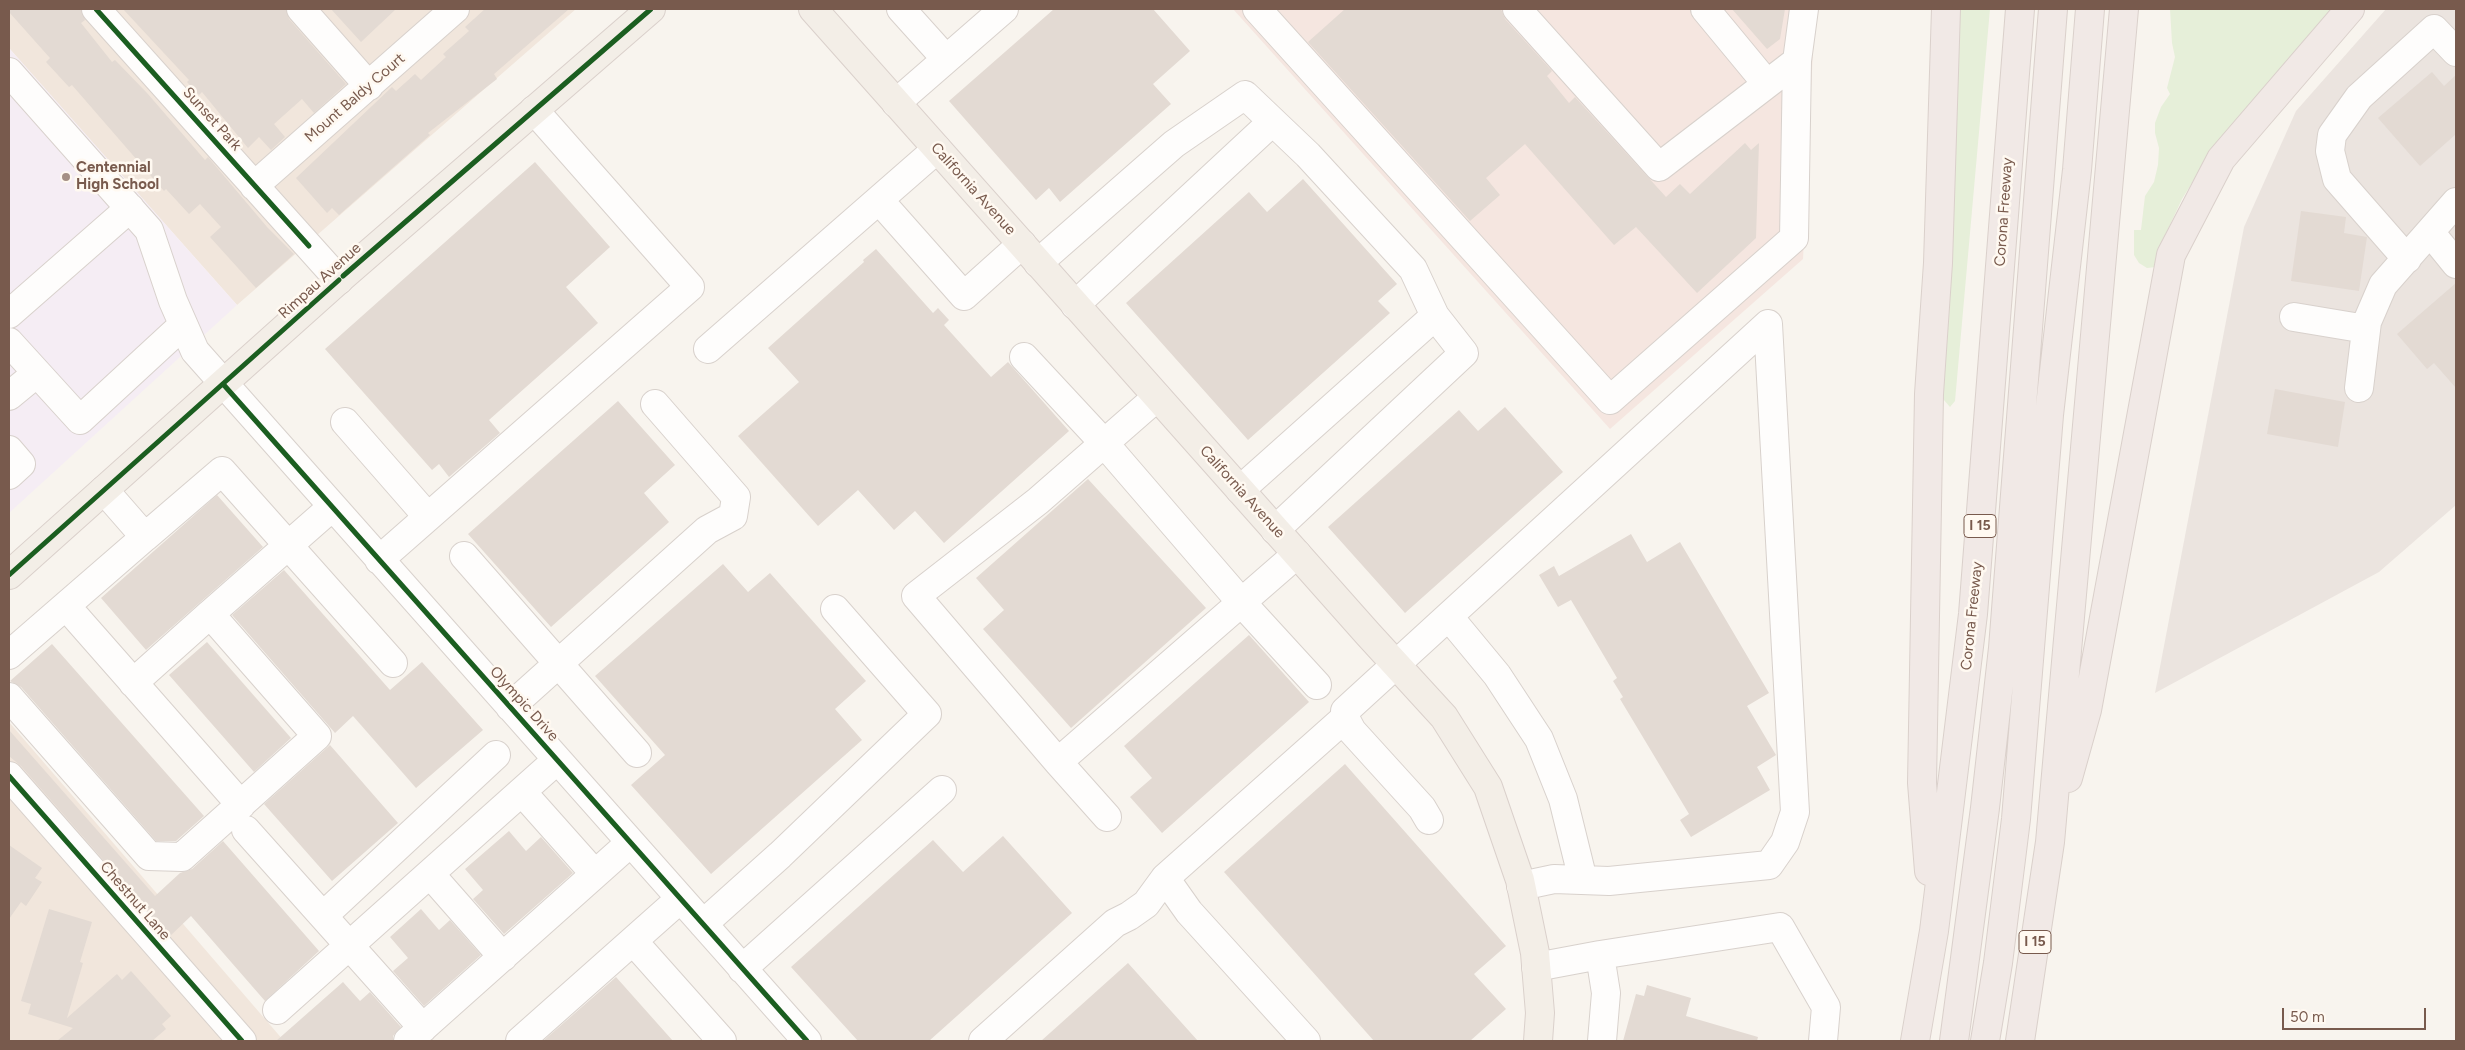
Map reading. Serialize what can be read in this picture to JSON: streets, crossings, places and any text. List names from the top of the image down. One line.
{"streets":{"highway":["Corona Freeway","I 15"],"main road":["California Avenue","Rimpau Avenue"],"street":["Mount Baldy Court","Sunset Park","Olympic Drive","Chestnut Lane"]},"crossings":[["Mount Baldy Court","Sunset Park"],["Sunset Park","Rimpau Avenue"],["Rimpau Avenue","Olympic Drive"]],"places":["Centennial High School"],"scale_bar":"50 m"}
